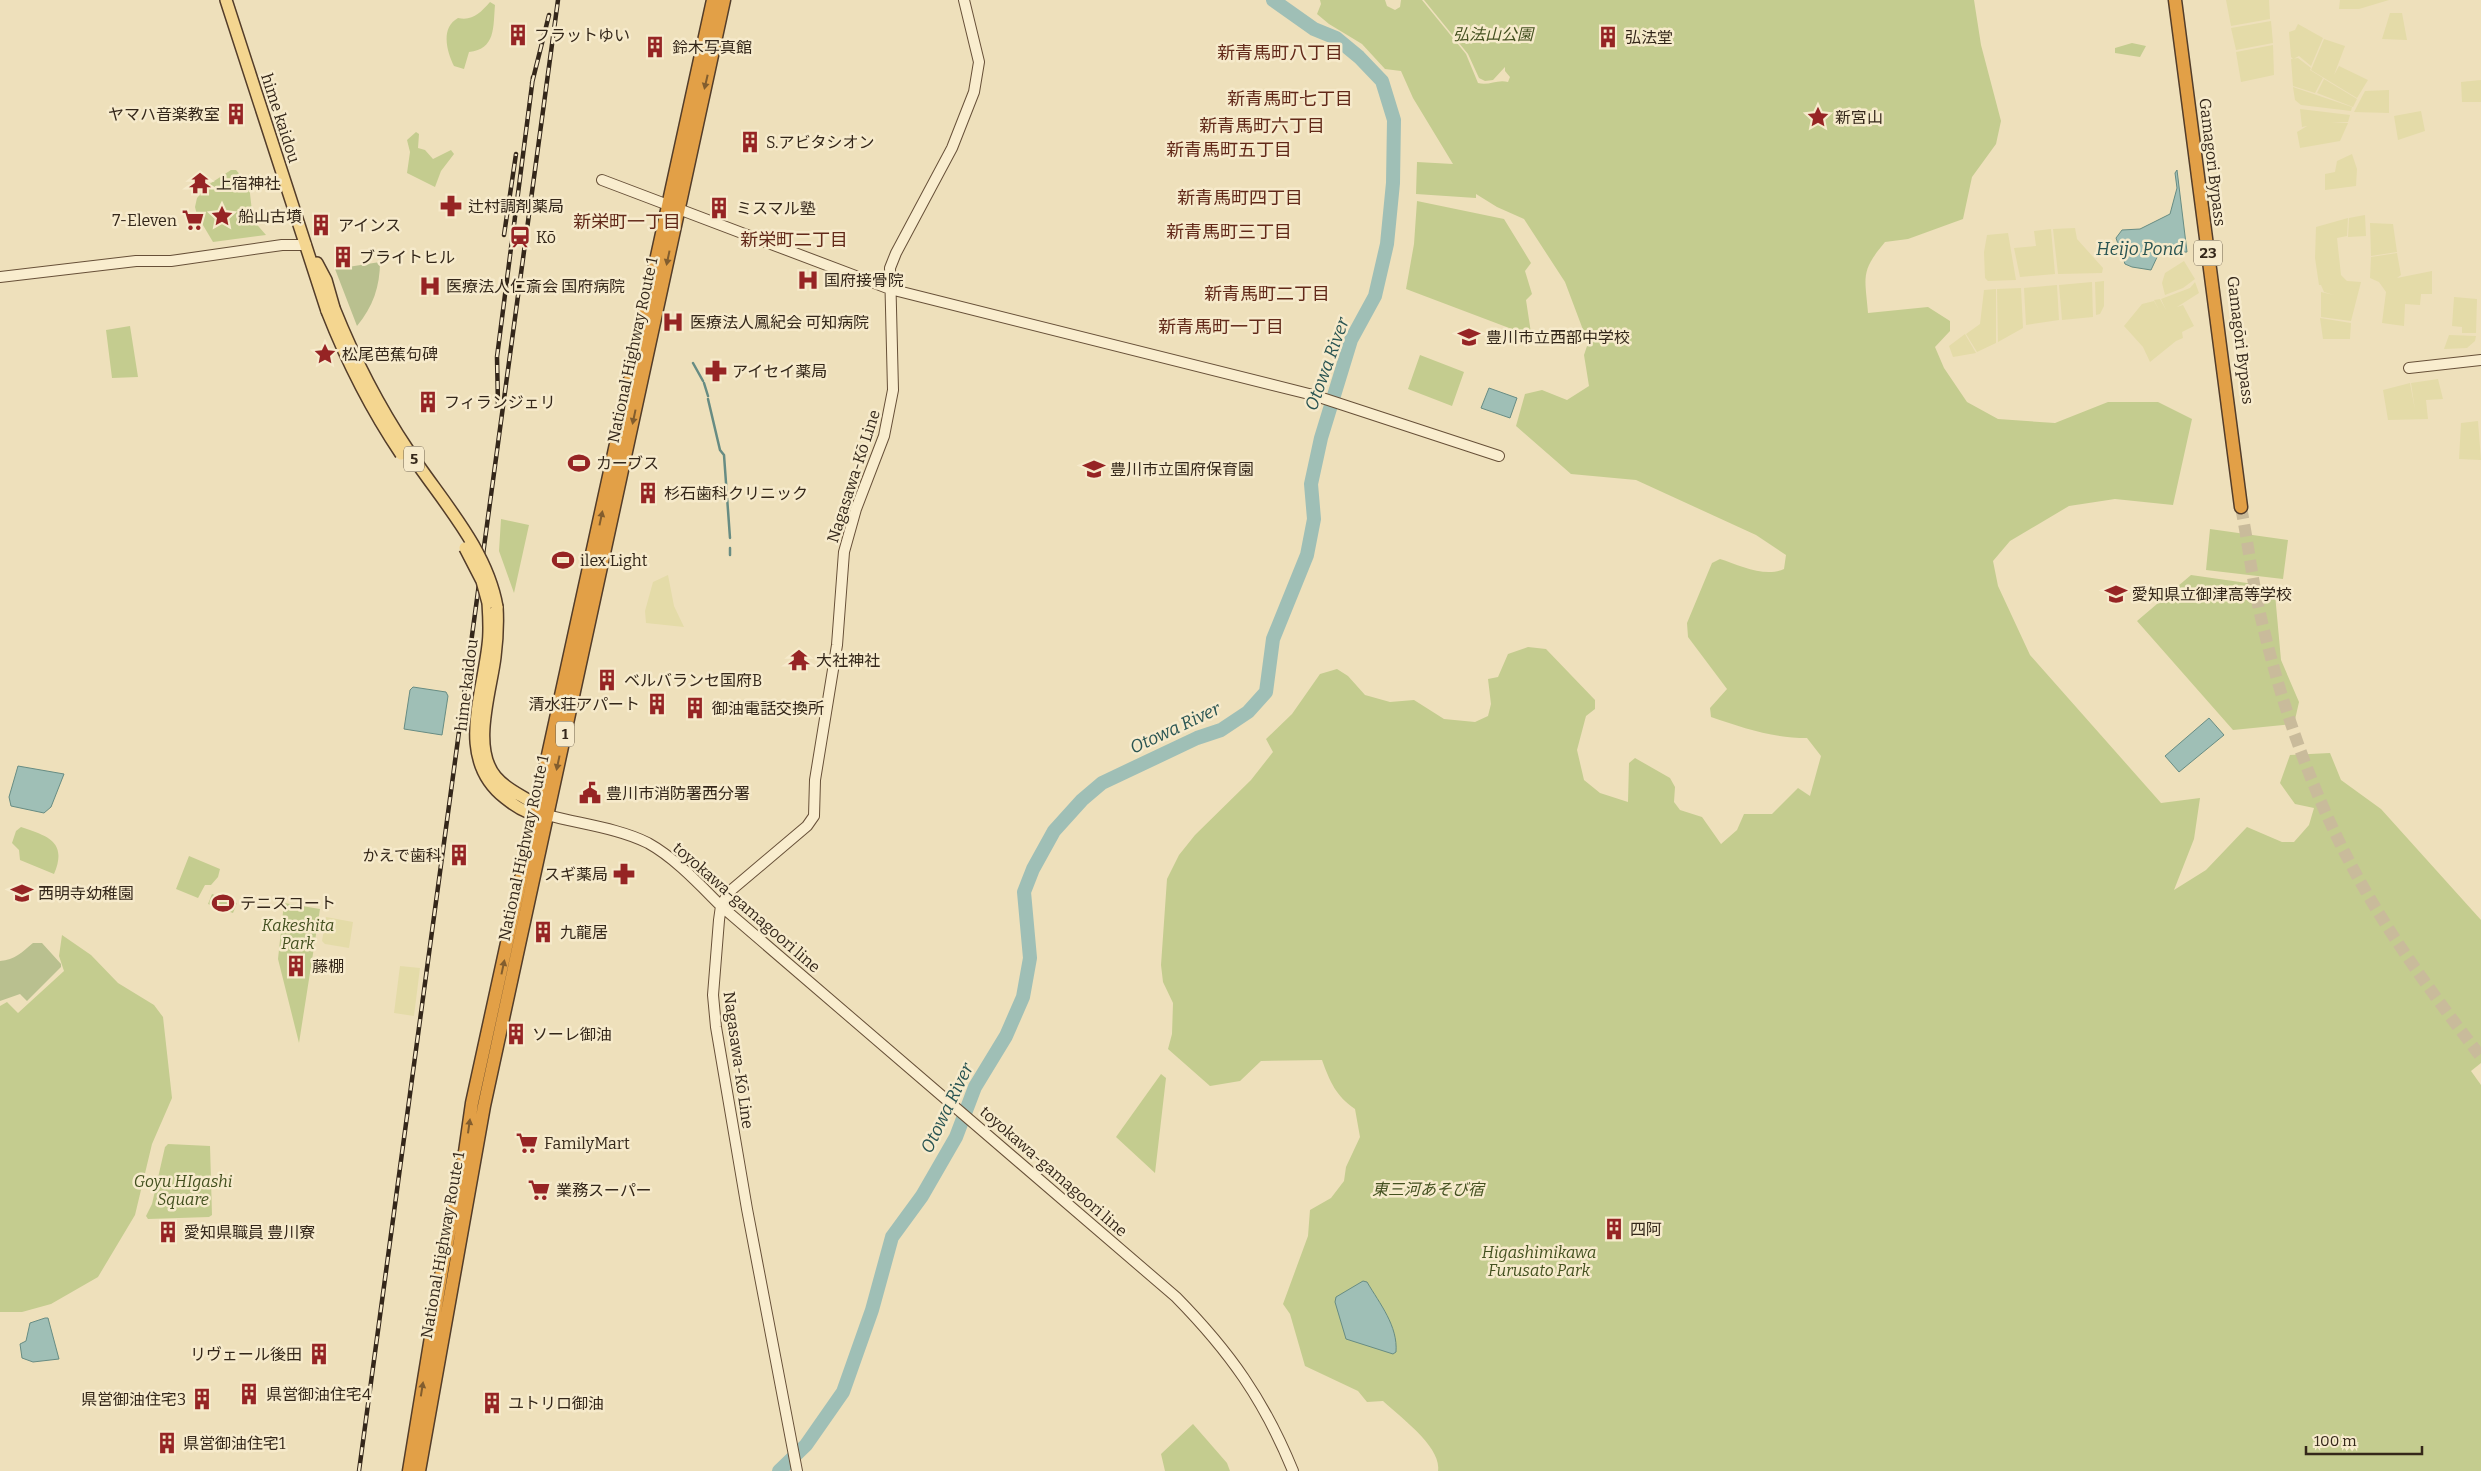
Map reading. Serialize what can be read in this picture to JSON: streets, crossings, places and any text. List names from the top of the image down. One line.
{"streets":{"highway":["Gamagori Bypass","23","Gamagōri Bypass","National Highway Route 1","1"],"main road":["hime kaidou","5","Nagasawa-Kō Line","toyokawa-gamagoori line"]},"crossings":[["hime kaidou","National Highway Route 1"],["hime kaidou","toyokawa-gamagoori line"],["Gamagori Bypass","Gamagōri Bypass"],["National Highway Route 1","toyokawa-gamagoori line"],["Nagasawa-Kō Line","toyokawa-gamagoori line"]],"districts":["新青馬町八丁目","新青馬町七丁目","新青馬町六丁目","新青馬町五丁目","新青馬町四丁目","新栄町一丁目","新青馬町三丁目","新栄町二丁目","新青馬町二丁目","新青馬町一丁目"],"water":["Heijo Pond","Otowa River"],"parks":["弘法山公園","Kakeshita Park","Goyu HIgashi Square","東三河あそび宿","Higashimikawa Furusato Park"],"places":{"building":["フラットゆい","弘法堂","鈴木写真館","ヤマハ音楽教室","S.アビタシオン","ミスマル塾","アインス","ブライトヒル","フィランジェリ","杉石歯科クリニック","ベルバランセ国府B","清水荘アパート","御油電話交換所","かえで歯科","九龍居","藤棚","ソーレ御油","四阿","愛知県職員 豊川寮","リヴェール後田","県営御油住宅4","県営御油住宅3","ユトリロ御油","県営御油住宅1"],"place":["新宮山","船山古墳","松尾芭蕉句碑"],"temple":["上宿神社","大社神社"],"pharmacy":["辻村調剤薬局","アイセイ薬局","スギ薬局"],"supermarket":["7-Eleven","FamilyMart","業務スーパー"],"station":["Kō"],"hospital":["国府接骨院","医療法人仁斎会 国府病院","医療法人鳳紀会 可知病院"],"school or university":["豊川市立西部中学校","豊川市立国府保育園","愛知県立御津高等学校","西明寺幼稚園"],"sports":["カーブス","ilex Light","テニスコート"],"public building":["豊川市消防署西分署"]},"scale_bar":"100 m"}
